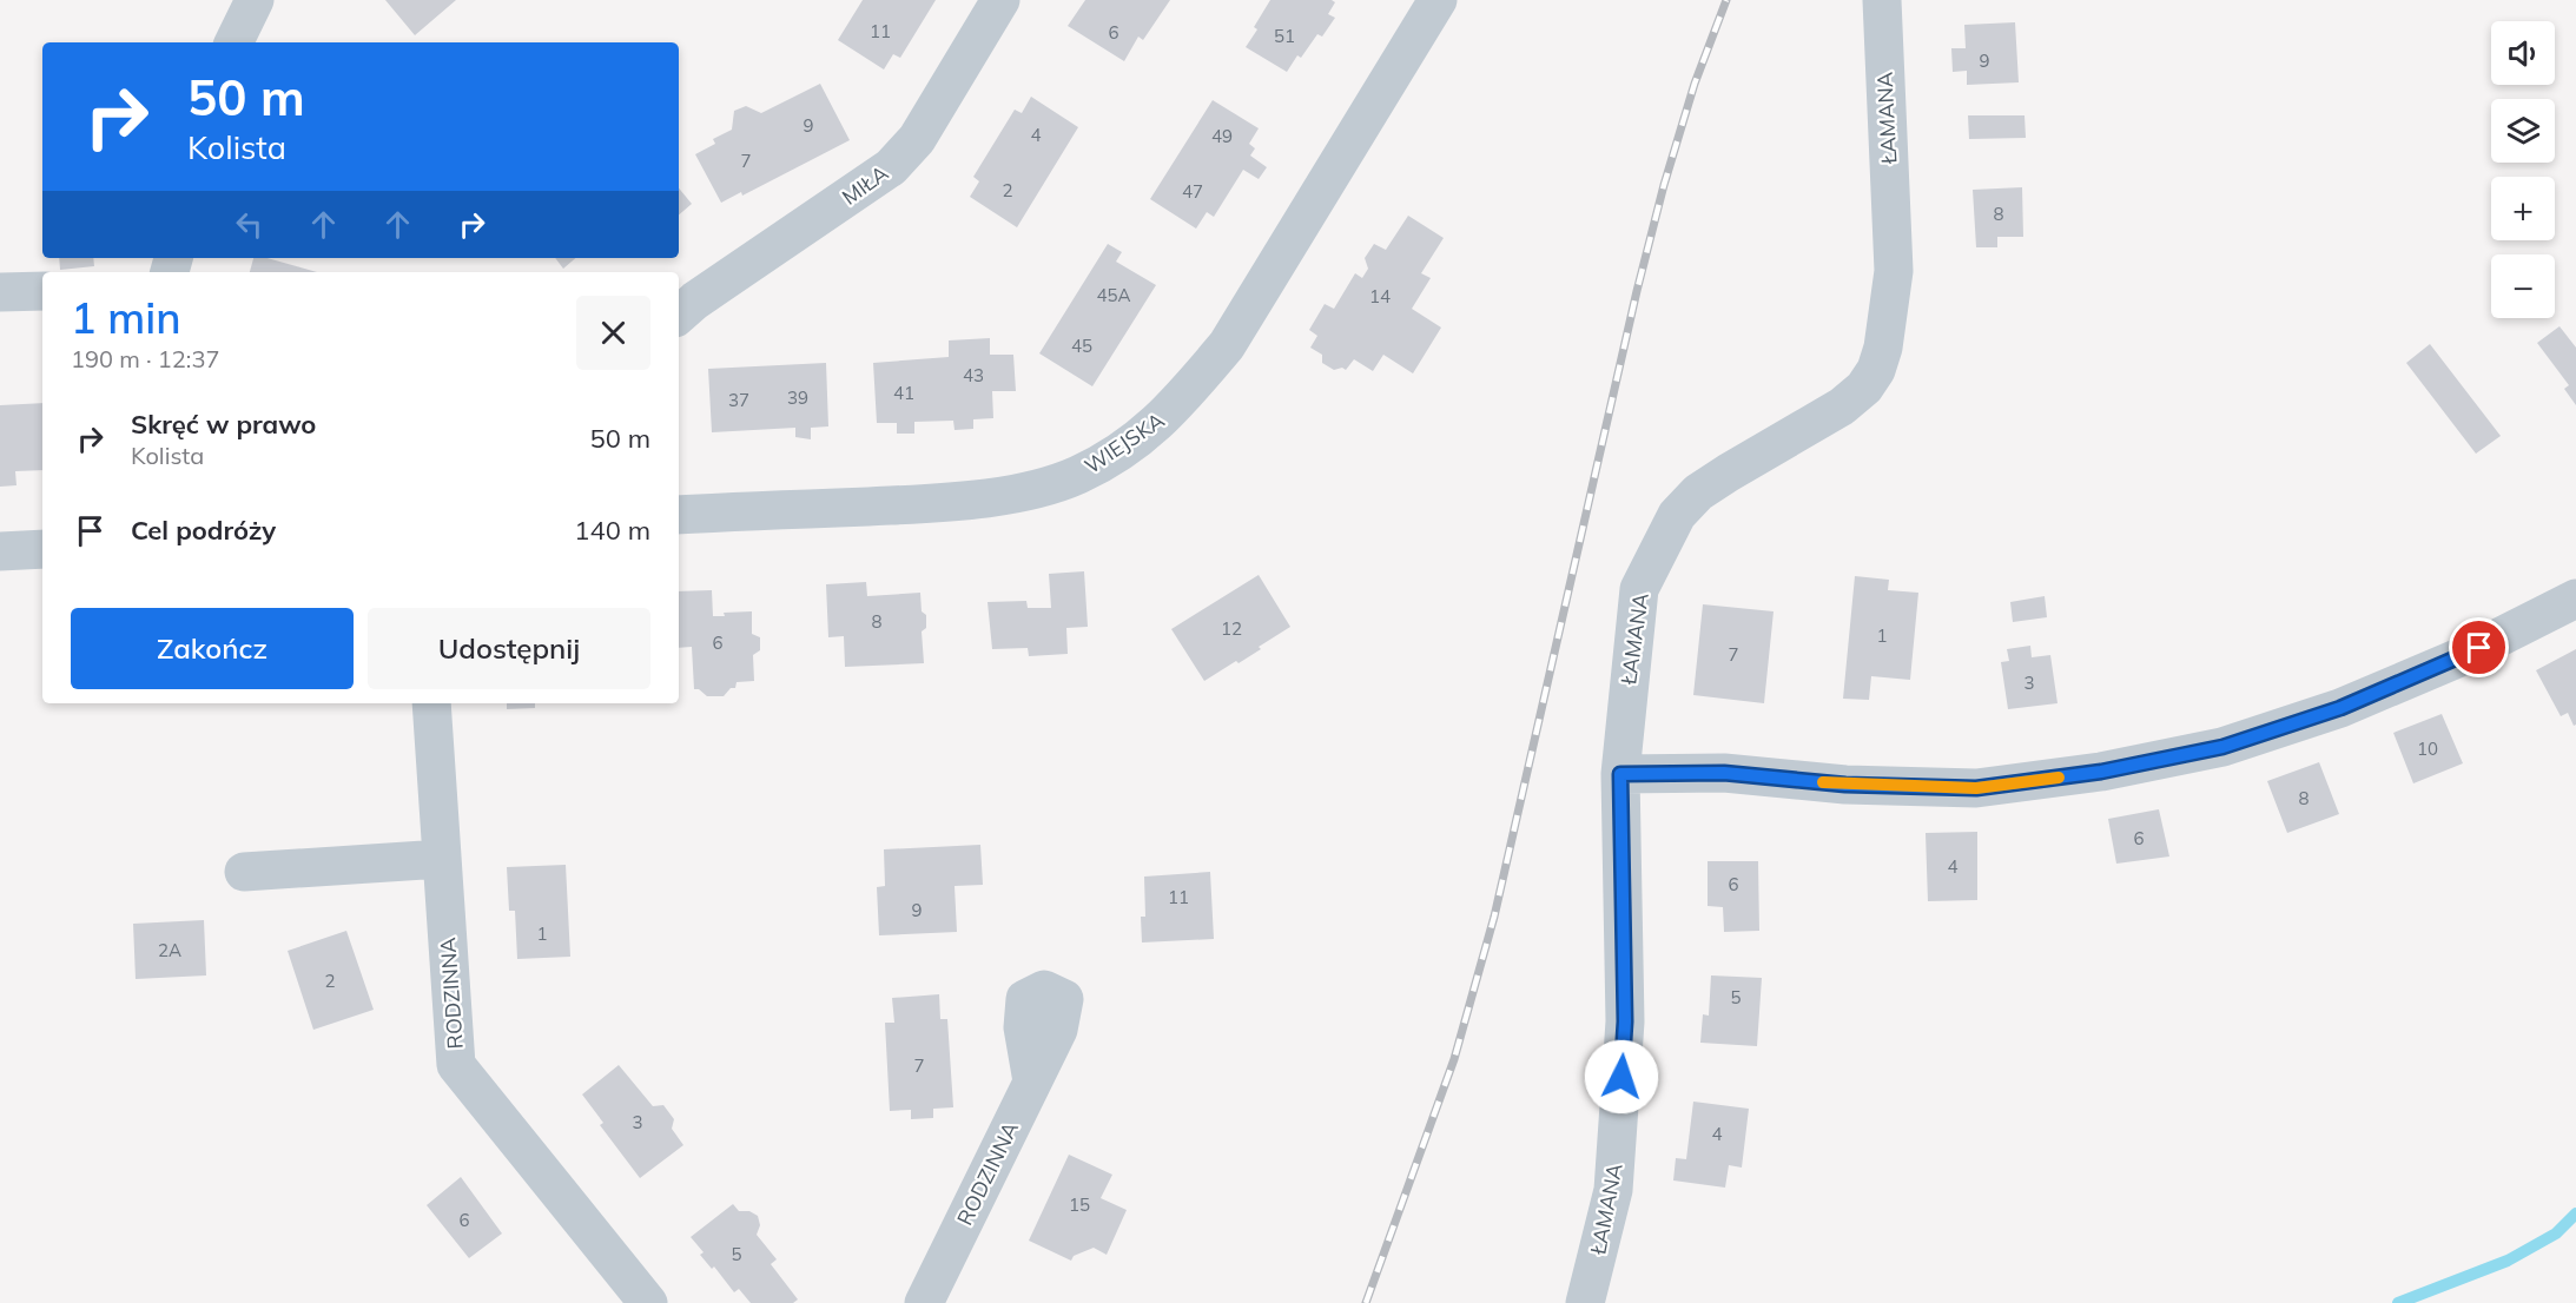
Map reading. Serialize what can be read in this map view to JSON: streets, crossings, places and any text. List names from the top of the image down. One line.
{"streets":{"street":["ŁAMANA","MIŁA","WIEJSKA","RODZINNA"]},"house_numbers":["11","6","51","9","9","4","49","7","2","47","8","45A","14","45","43","41","39","37","8","12","1","6","7","3","10","8","6","4","6","11","9","1","2A","2","5","7","3","4","15","6","5"],"page":{"map_buttons":["+","−"],"turn":["50 m","Kolista"],"heading":["1 min","190 m · 12:37"],"list":[{"name":"Skręć w prawo","note":"Kolista","value":"50 m"},{"name":"Cel podróży","value":"140 m"}],"buttons":["Zakończ","Udostępnij"]}}
